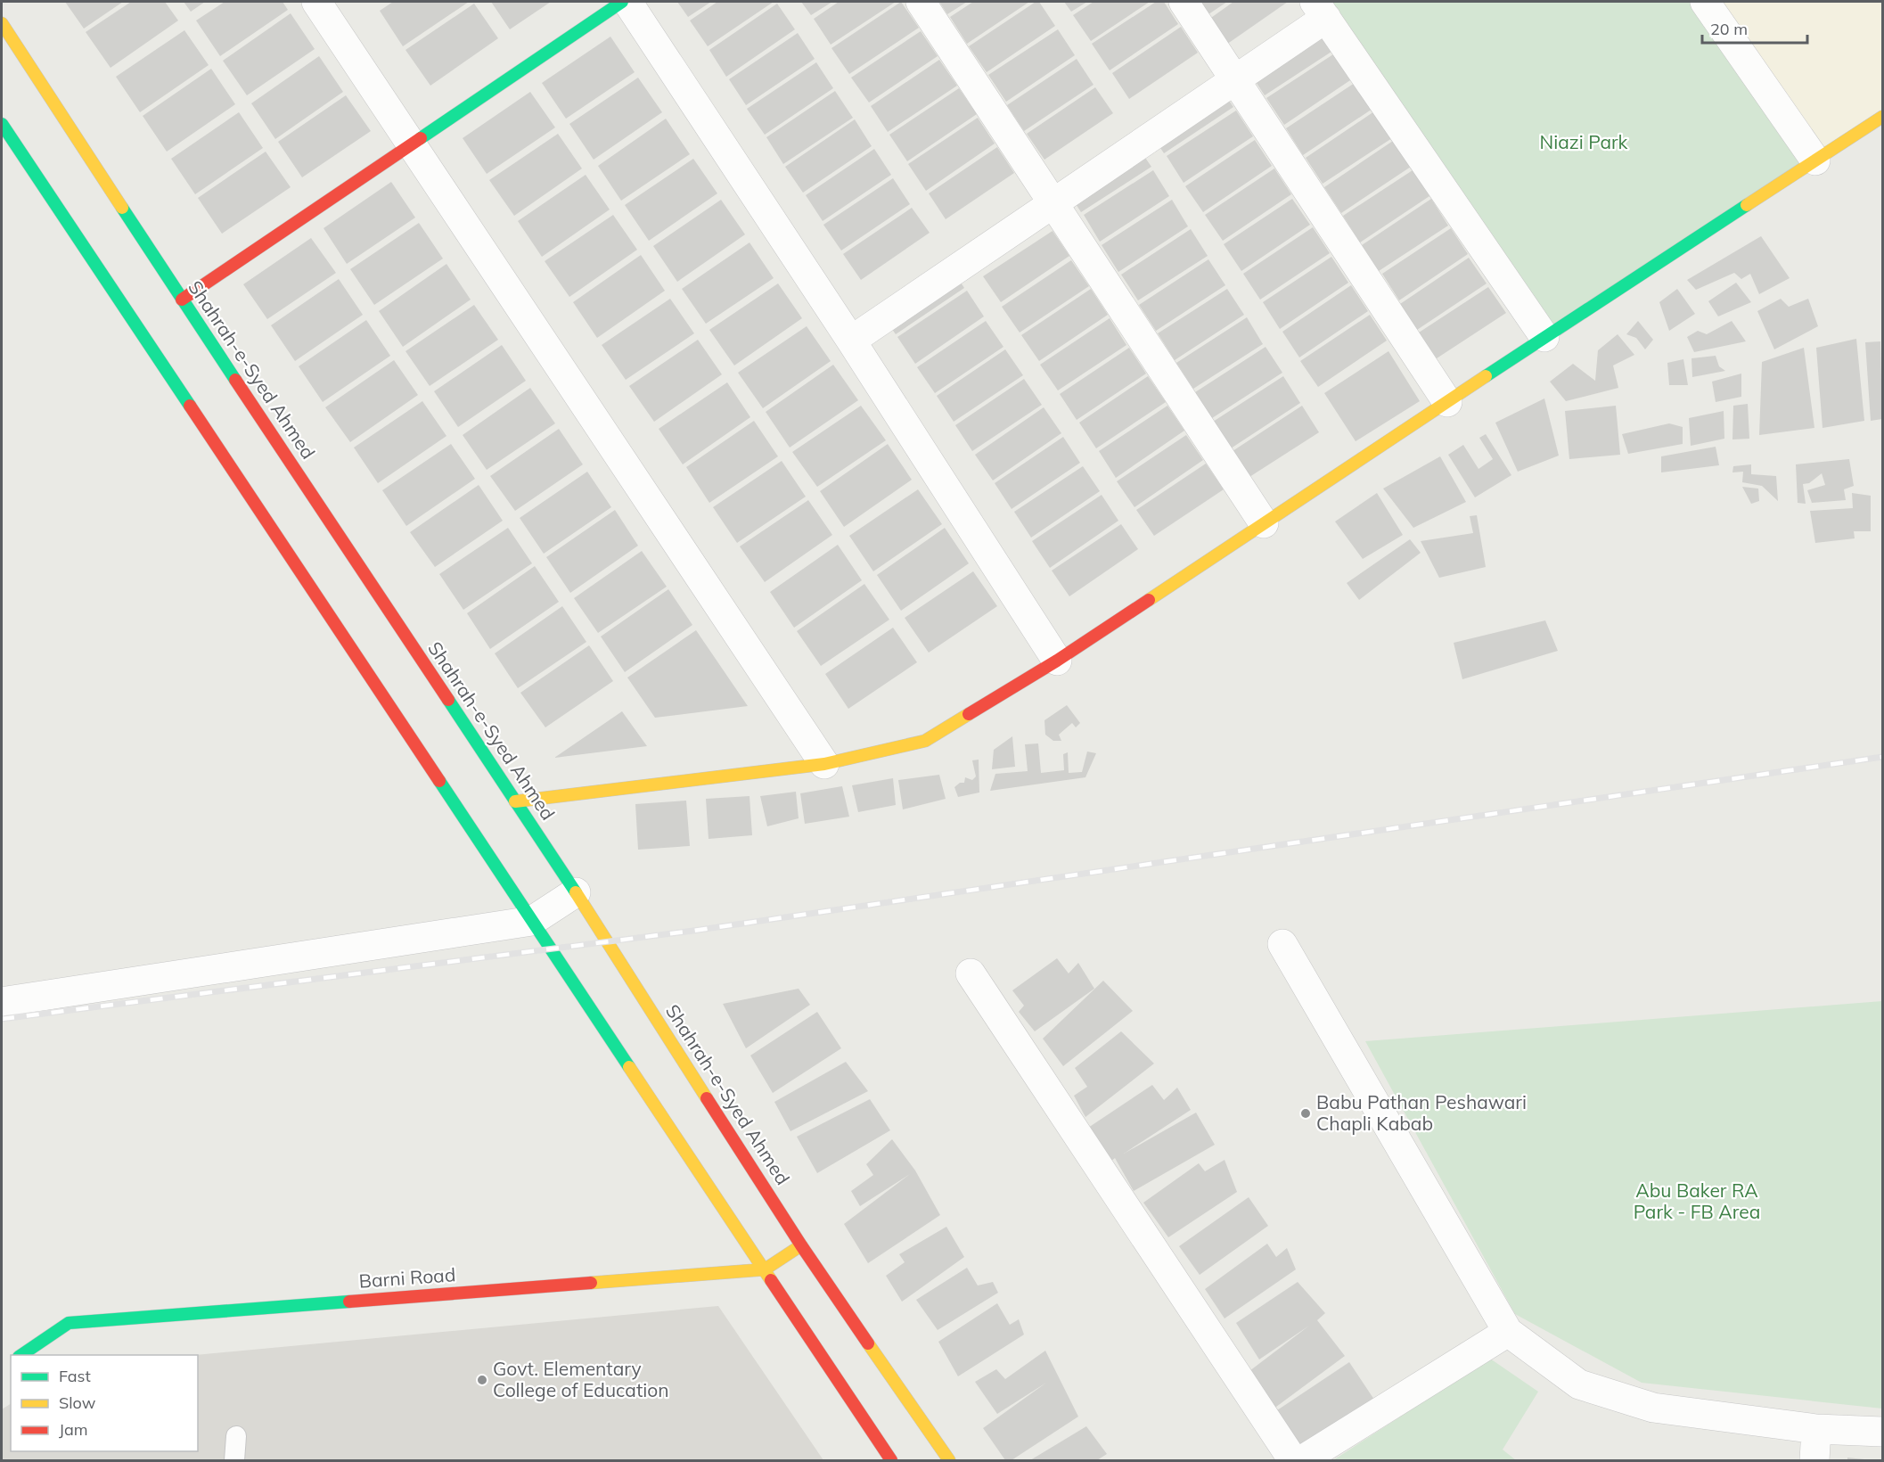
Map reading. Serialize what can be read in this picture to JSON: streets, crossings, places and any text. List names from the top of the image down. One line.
{"streets":{"main road":["Shahrah-e-Syed Ahmed","Barni Road"]},"crossings":[["Shahrah-e-Syed Ahmed","Barni Road"]],"parks":["Niazi Park","Abu Baker RA Park - FB Area"],"places":["Babu Pathan Peshawari Chapli Kabab","Govt. Elementary College of Education"],"legend":["Fast","Slow","Jam"],"scale_bar":"20 m"}
